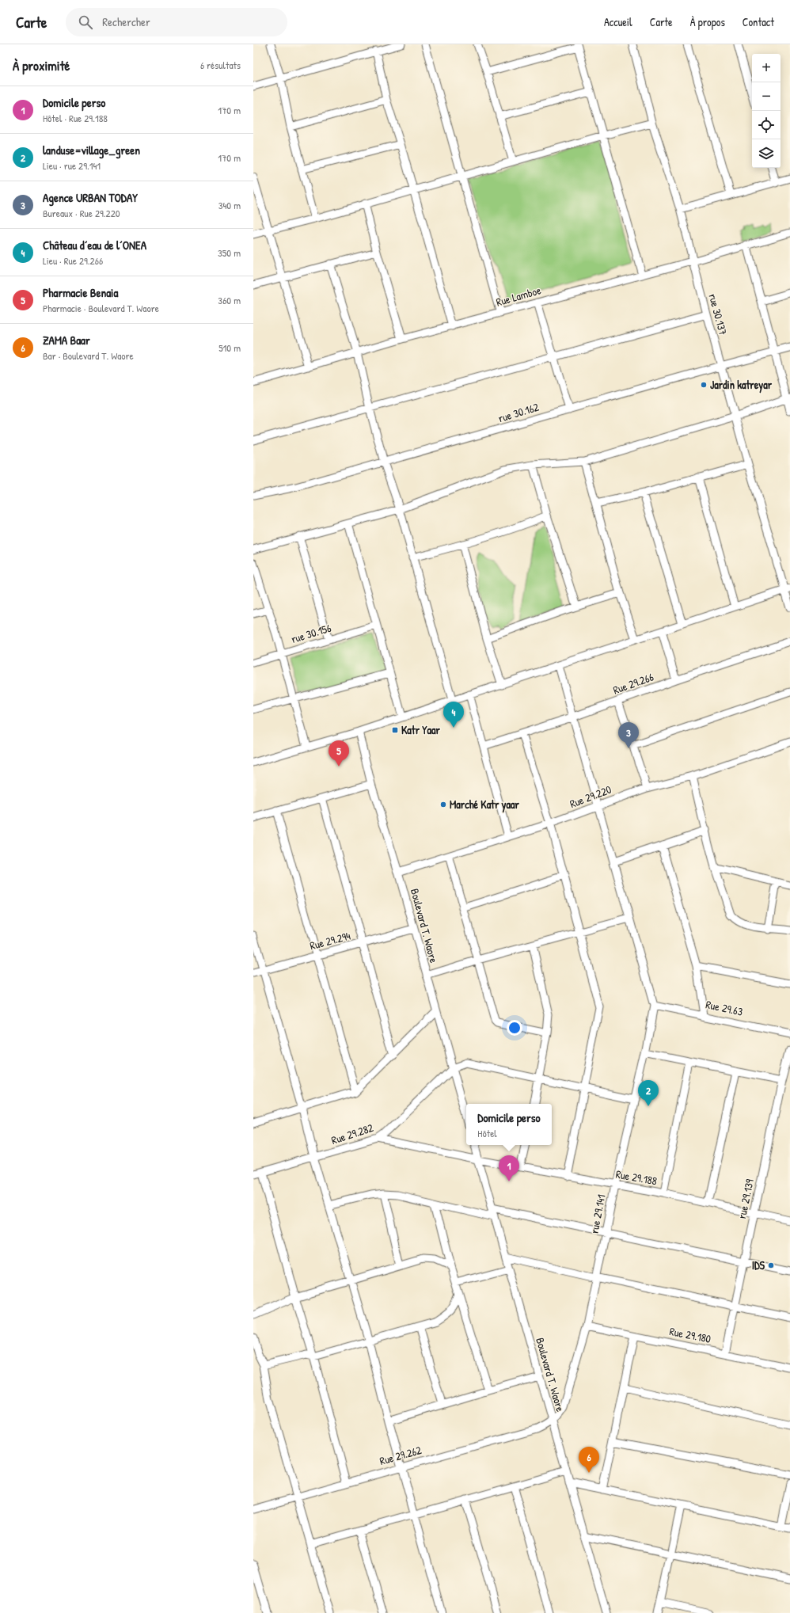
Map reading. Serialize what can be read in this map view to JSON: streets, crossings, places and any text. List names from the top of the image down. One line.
{"streets":{"street":["Rue Lamboe","rue 30.137","rue 30.162","rue 30.156","Rue 29.266","Rue 29.220","Boulevard T. Waore","Rue 29.294","Rue 29.63","Rue 29.282","Rue 29.188","rue 29.139","rue 29.141","Rue 29.180","Rue 29.262"]},"crossings":[["Rue Lamboe","rue 30.137"],["rue 30.137","rue 30.162"],["Rue 29.220","Boulevard T. Waore"],["Boulevard T. Waore","Rue 29.294"],["Boulevard T. Waore","Rue 29.282"],["Boulevard T. Waore","Rue 29.188"],["Boulevard T. Waore","rue 29.141"],["Boulevard T. Waore","Rue 29.262"],["Rue 29.63","rue 29.141"],["Rue 29.282","Rue 29.188"],["Rue 29.188","rue 29.139"],["Rue 29.188","rue 29.141"],["rue 29.139","Rue 29.180"],["rue 29.141","Rue 29.180"],["rue 29.141","Rue 29.262"]],"places":{"other":["Jardin katreyar","Marché Katr yaar","IDS"],"transit":["Katr Yaar"]},"page":{"header":"Carte","search":"Rechercher","nav":["Accueil","Carte","À propos","Contact"],"heading":["À proximité","6 résultats"],"map_buttons":["+","−"],"list":[{"mark":"1","name":"Domicile perso","note":"Hôtel · Rue 29.188","value":"170 m"},{"mark":"2","name":"landuse=village_green","note":"Lieu · rue 29.141","value":"170 m"},{"mark":"3","name":"Agence URBAN TODAY","note":"Bureaux · Rue 29.220","value":"340 m"},{"mark":"4","name":"Château d´eau de l´ONEA","note":"Lieu · Rue 29.266","value":"350 m"},{"mark":"5","name":"Pharmacie Benaia","note":"Pharmacie · Boulevard T. Waore","value":"360 m"},{"mark":"6","name":"ZAMA Baar","note":"Bar · Boulevard T. Waore","value":"510 m"}],"pins":["4","3","5","2","1","6"],"popup":["Domicile perso","Hôtel"]}}
